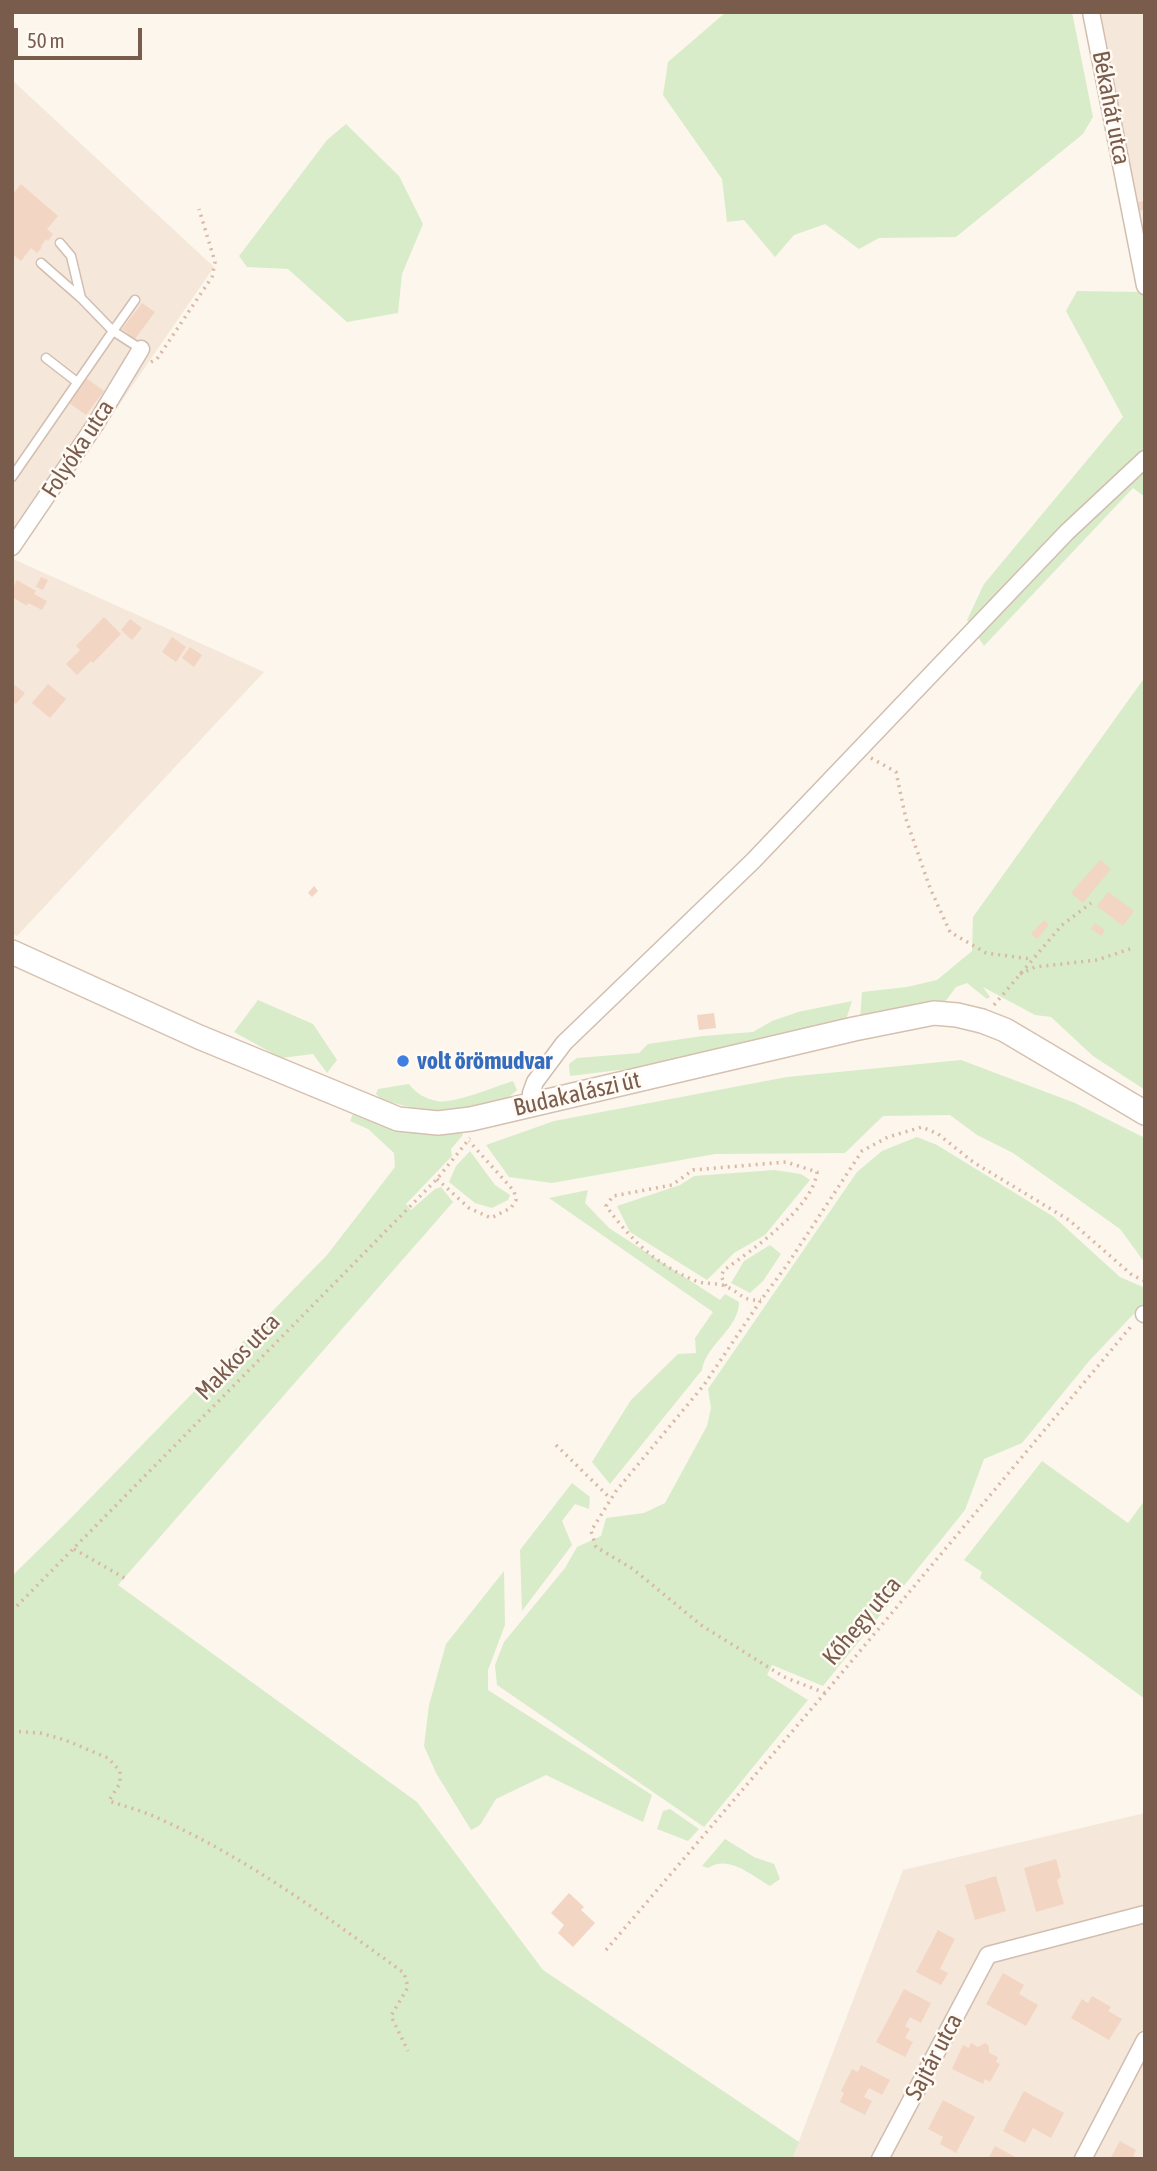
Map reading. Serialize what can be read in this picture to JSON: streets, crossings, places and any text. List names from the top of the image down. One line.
{"streets":{"main road":["Budakalászi út"],"street":["Békahát utca","Folyóka utca","Sajtár utca"],"path":["Makkos utca","Kőhegy utca"]},"crossings":[["Budakalászi út","Makkos utca"]],"places":["volt örömudvar"],"scale_bar":"50 m"}
